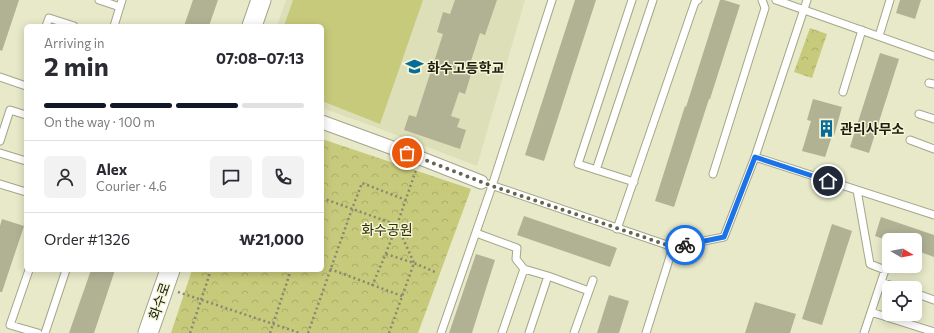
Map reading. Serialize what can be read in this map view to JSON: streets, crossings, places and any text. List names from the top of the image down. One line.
{"streets":{"street":["화수로"]},"parks":["화수공원"],"places":{"school or university":["화수고등학교"],"building":["관리사무소"]},"north":"right","page":{"heading":["2 min","Arriving in","07:08–07:13"],"panel":["Alex","Courier · 4.6","Order #1326","₩21,000"],"bar":"On the way · 100 m"}}
